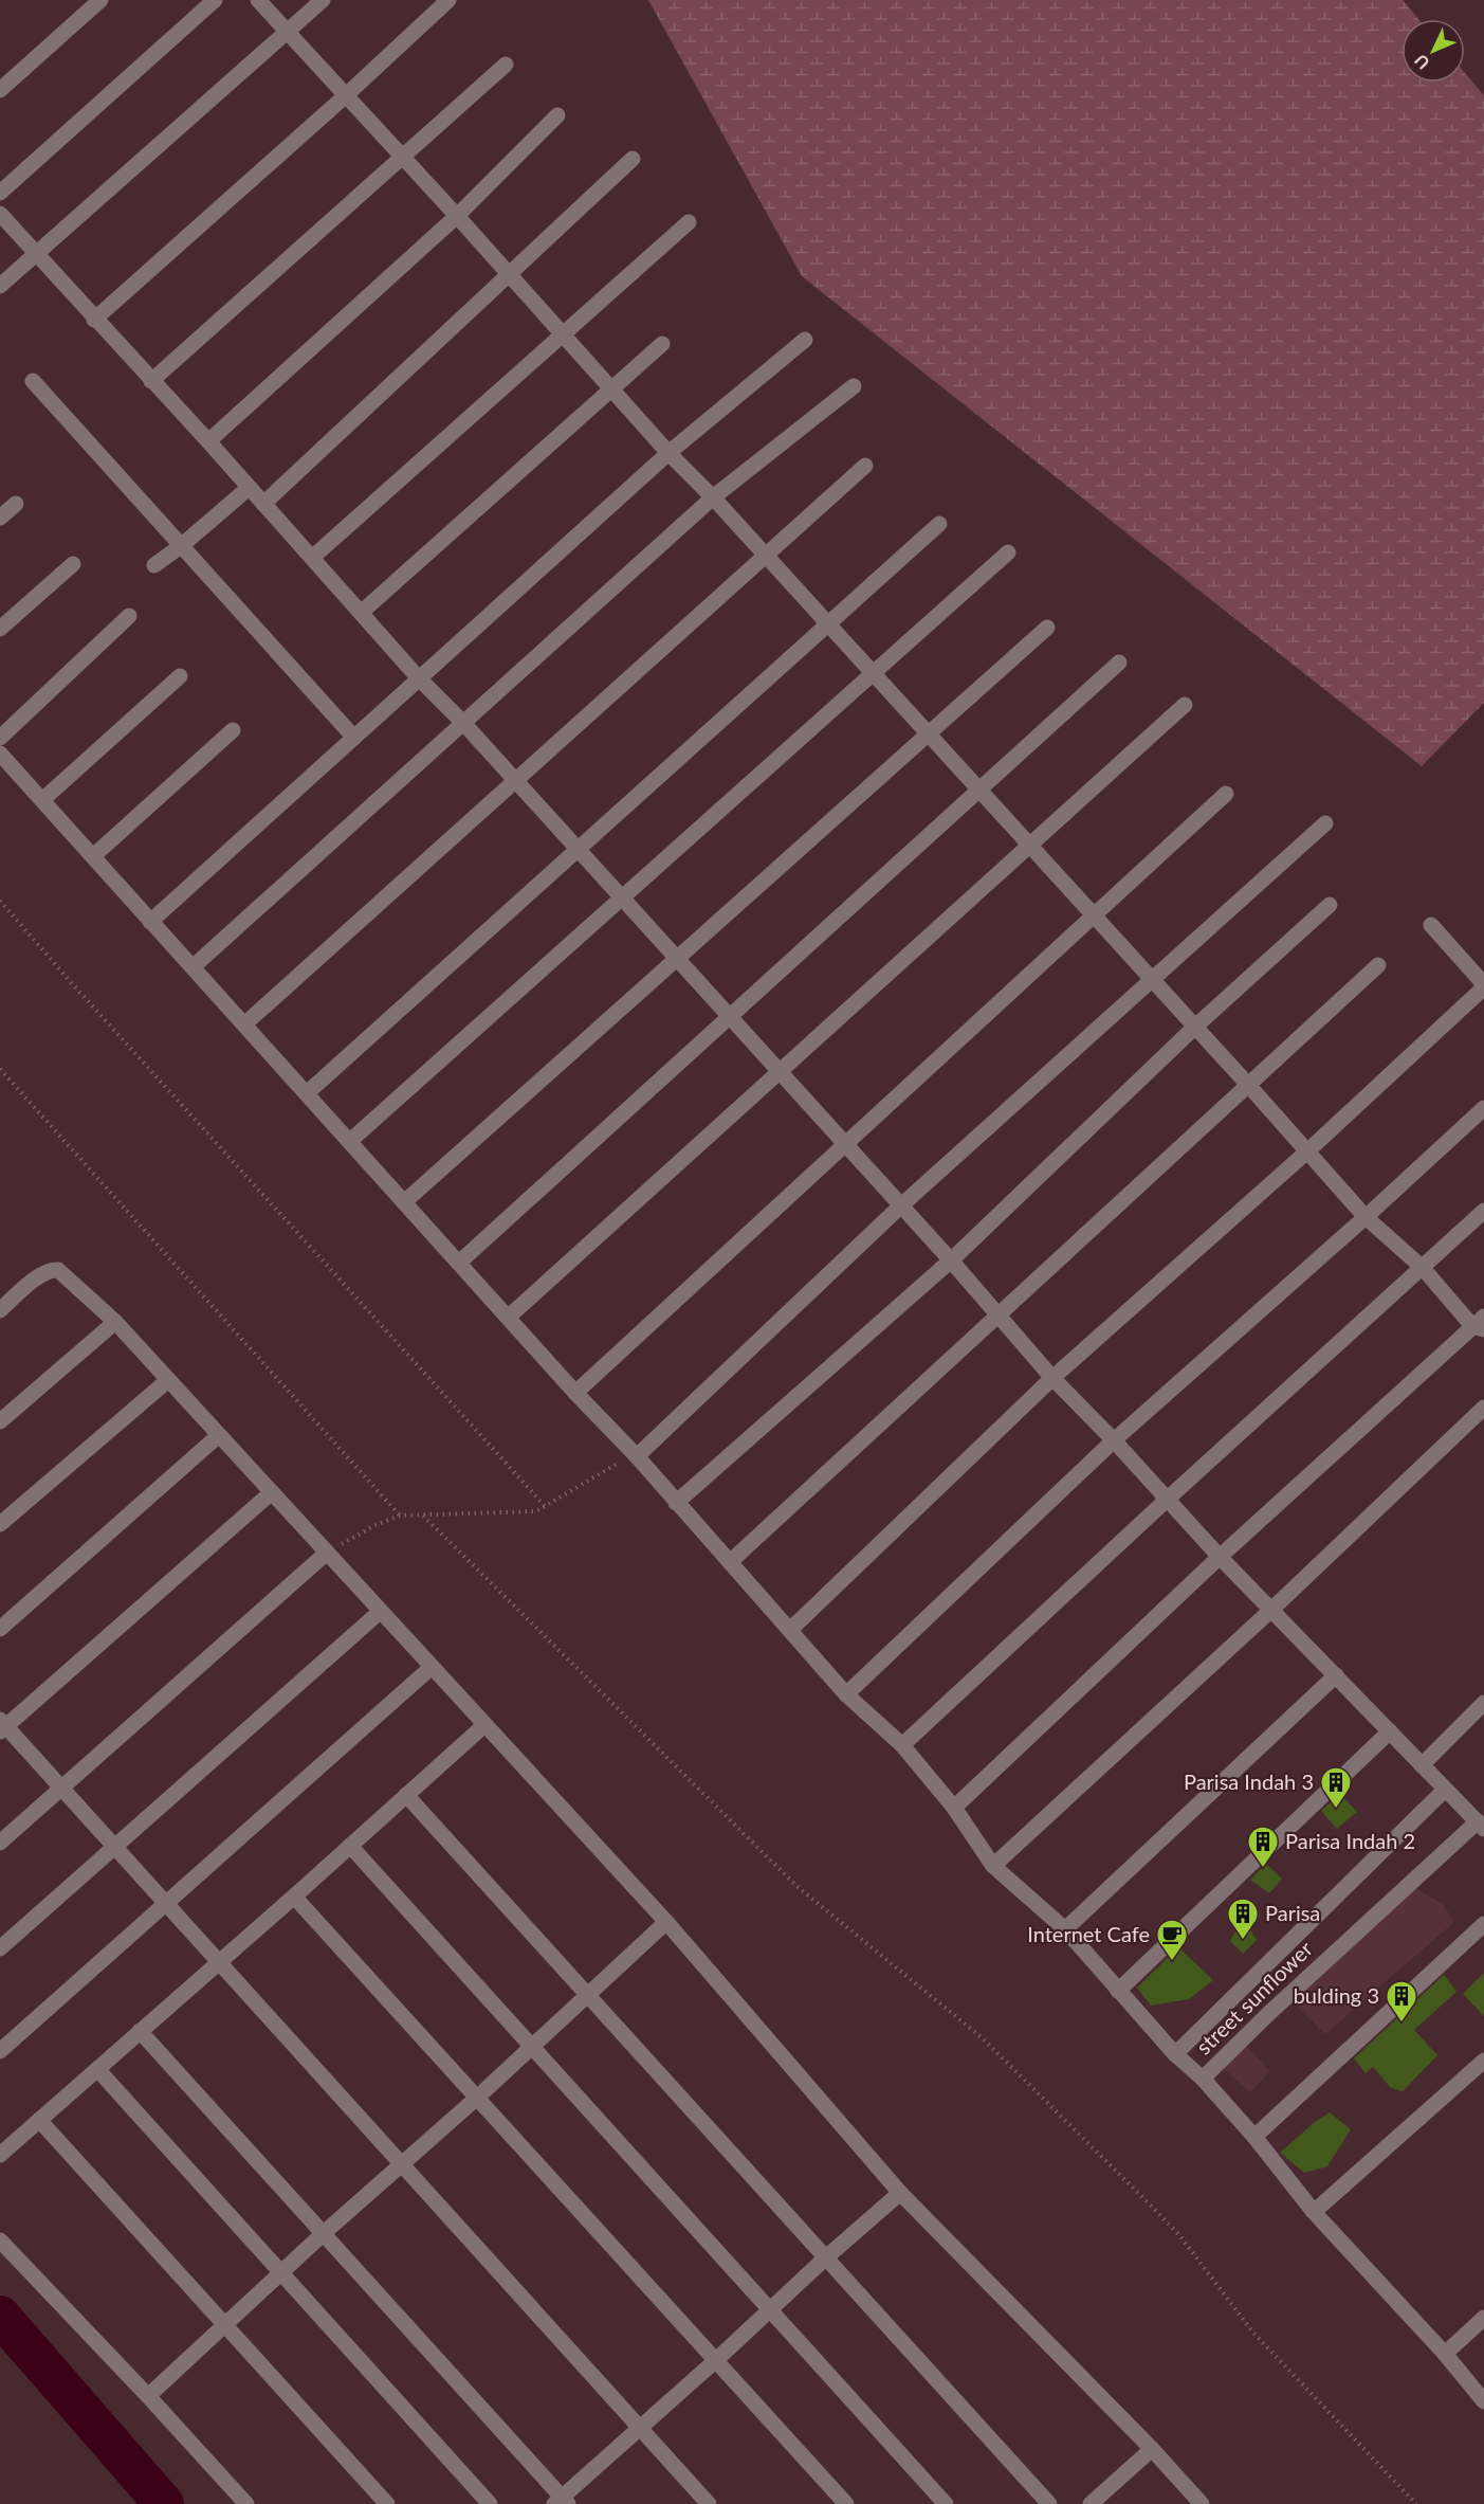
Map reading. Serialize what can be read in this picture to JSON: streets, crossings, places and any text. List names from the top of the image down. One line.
{"streets":{"street":["street sunflower"]},"places":{"building":["Parisa Indah 3","Parisa Indah 2","Parisa","bulding 3"],"cafe":["Internet Cafe"]},"north":"bottom left"}
